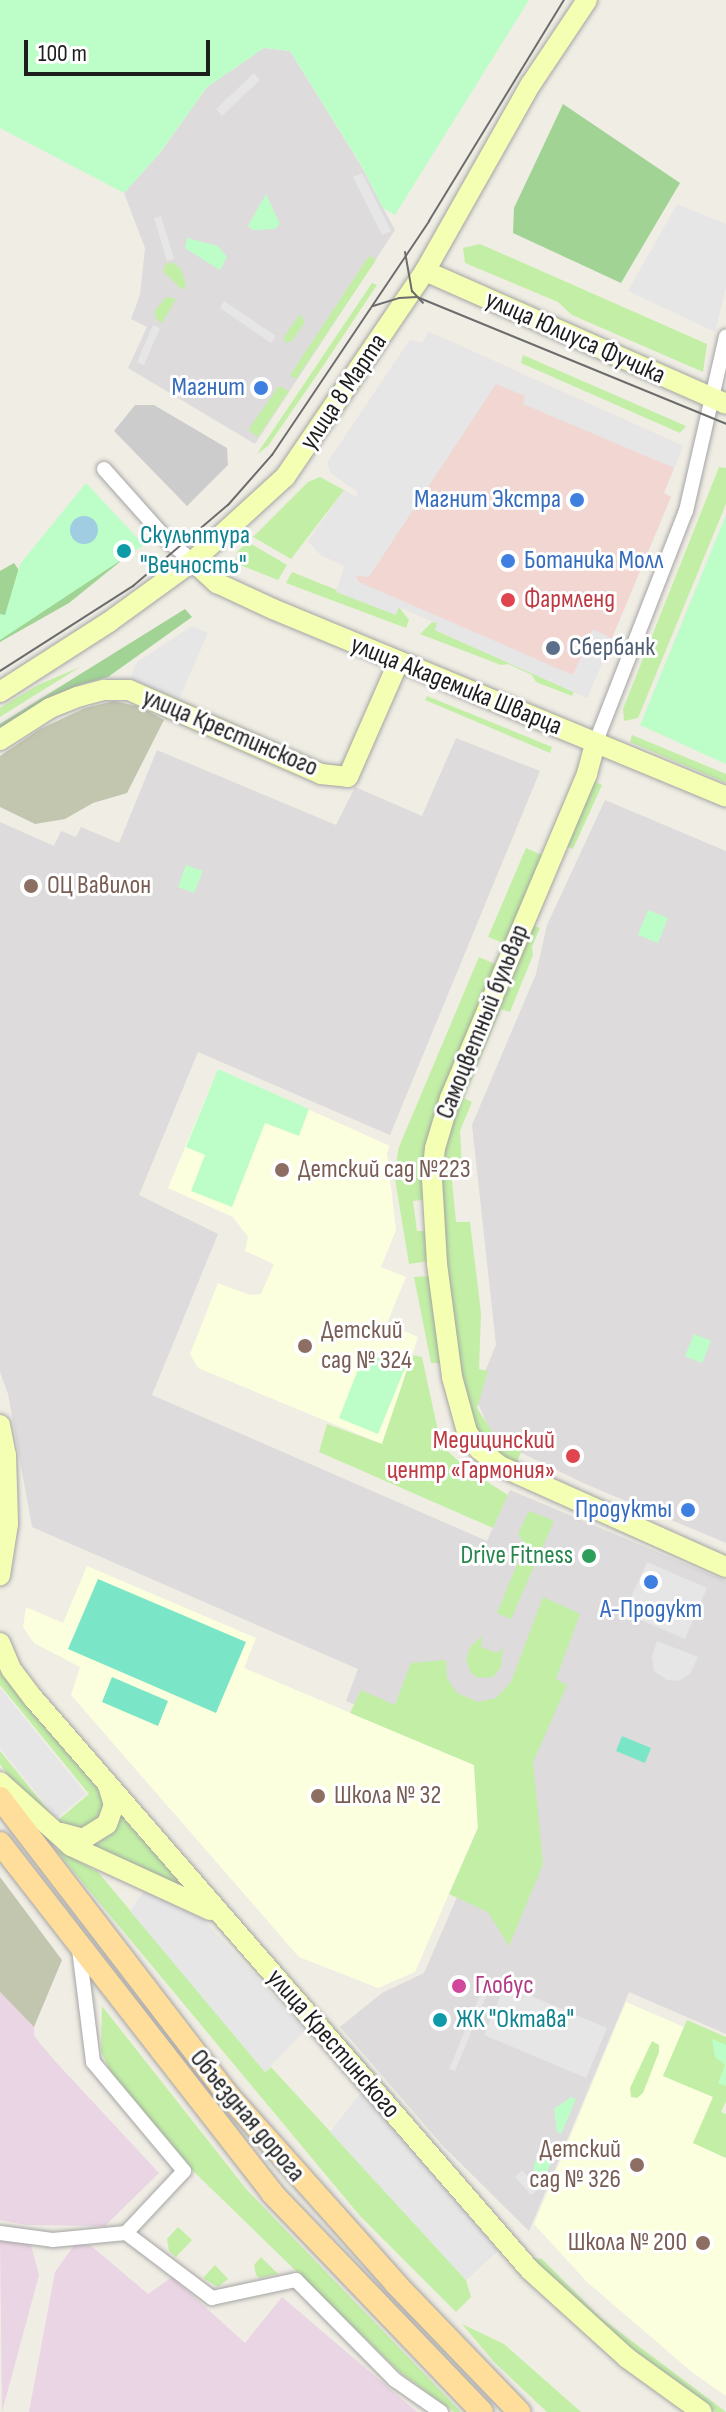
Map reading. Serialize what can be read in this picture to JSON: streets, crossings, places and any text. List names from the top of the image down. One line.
{"streets":{"main road":["Объездная дорога"],"street":["улица Юлиуса Фучика","улица 8 Марта","улица Академика Шварца","улица Крестинского","Самоцветный бульвар"]},"crossings":[["улица Юлиуса Фучика","улица 8 Марта"],["улица 8 Марта","улица Академика Шварца"],["улица Академика Шварца","улица Крестинского"],["улица Академика Шварца","Самоцветный бульвар"]],"places":["Магнит","Магнит Экстра","Скульптура \"Вечность\"","Ботаника Молл","Фармленд","Сбербанк","ОЦ Вавилон","Детский сад №223","Детский сад № 324","Медицинский центр «Гармония»","Продукты","Drive Fitness","А-Продукт","Школа № 32","Глобус","ЖК \"Октава\"","Детский сад № 326","Школа № 200"],"scale_bar":"100 m"}
